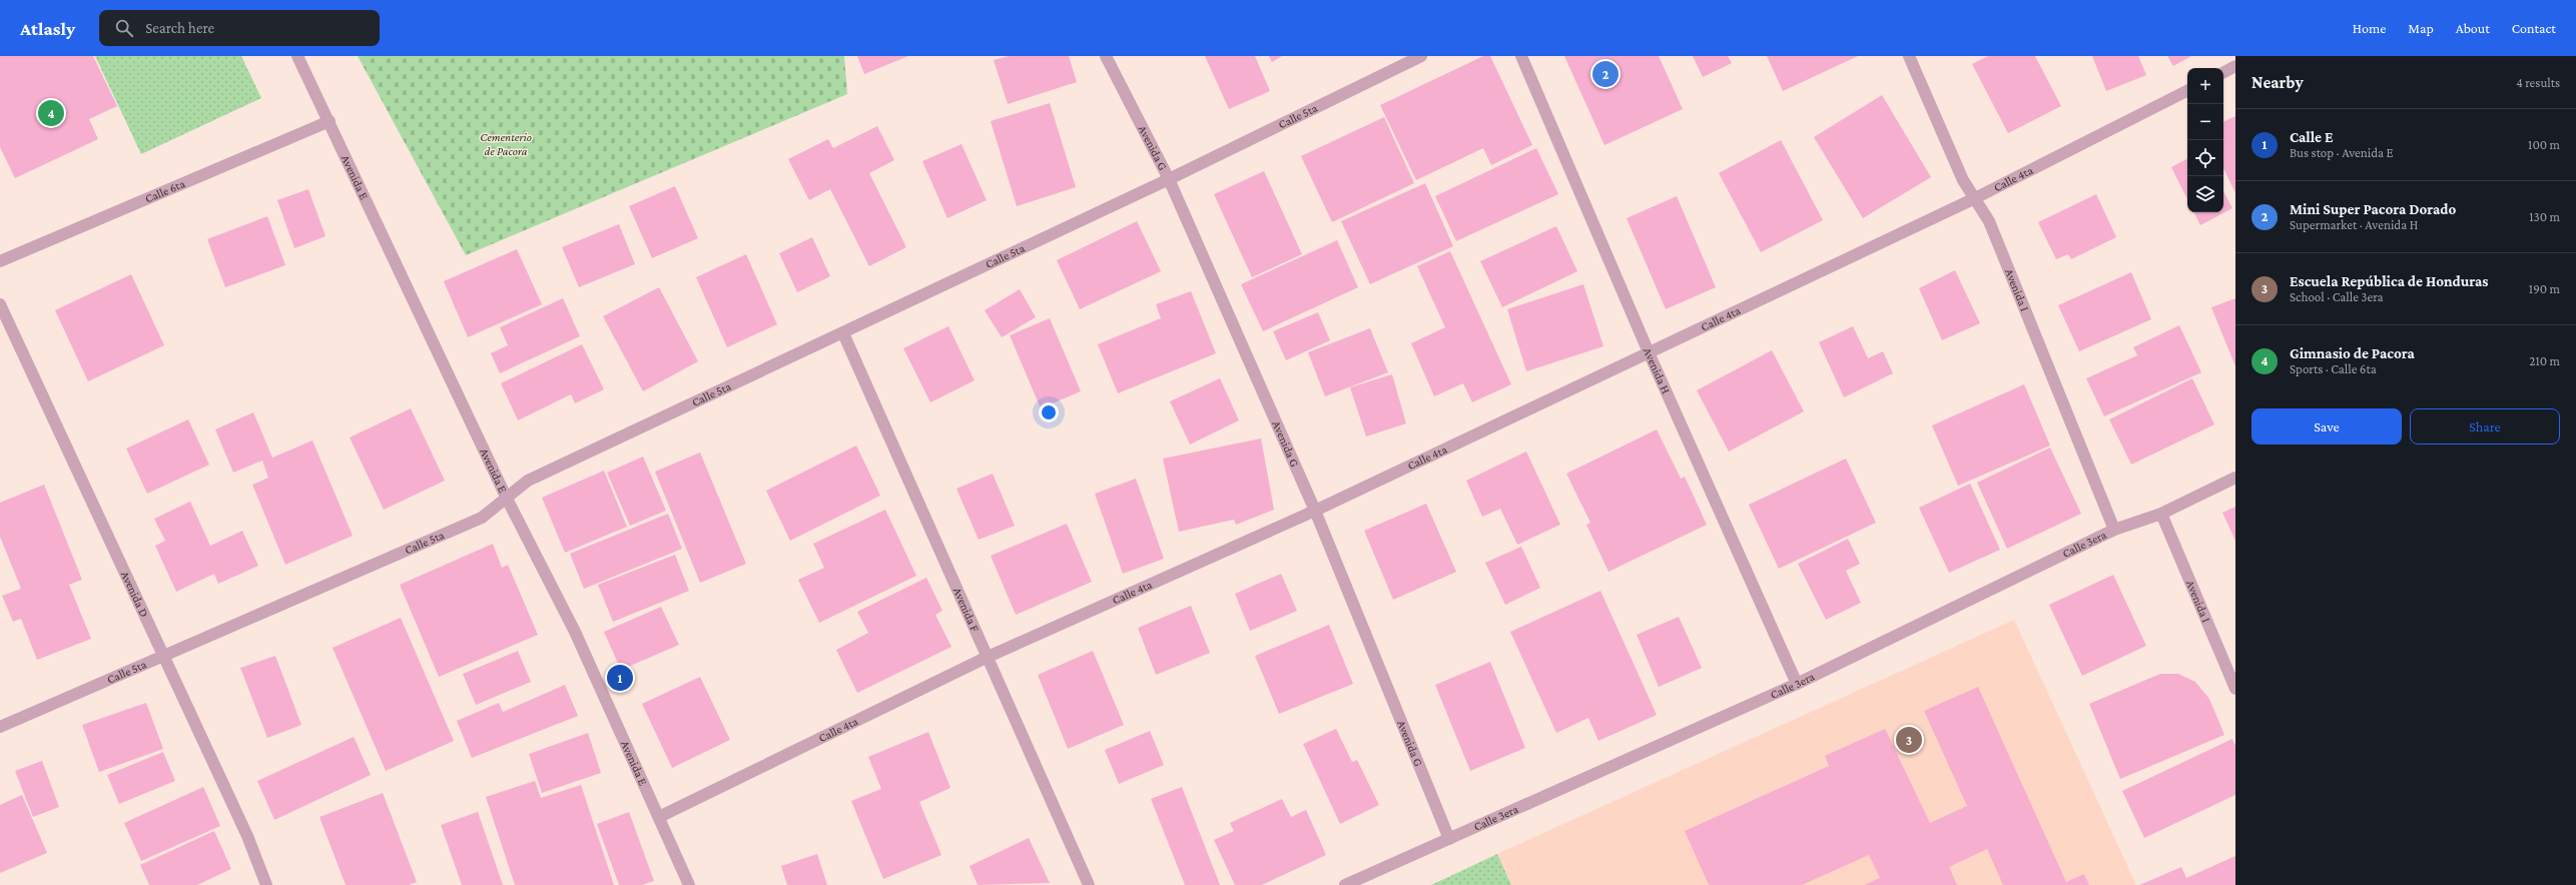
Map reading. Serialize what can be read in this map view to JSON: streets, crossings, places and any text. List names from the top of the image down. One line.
{"streets":{"street":["Calle 5ta","Avenida G","Avenida E","Calle 4ta","Calle 6ta","Avenida I","Avenida H","Calle 3era","Avenida D","Avenida F"]},"crossings":[["Calle 5ta","Avenida G"],["Calle 5ta","Avenida E"],["Calle 5ta","Avenida D"],["Calle 5ta","Avenida F"],["Avenida G","Calle 4ta"],["Avenida G","Calle 3era"],["Avenida E","Calle 4ta"],["Avenida E","Calle 6ta"],["Calle 4ta","Avenida I"],["Calle 4ta","Avenida H"],["Calle 4ta","Avenida F"],["Avenida I","Calle 3era"],["Avenida H","Calle 3era"]],"parks":["Cementerio de Pacora"],"page":{"header":"Atlasly","search":"Search here","nav":["Home","Map","About","Contact"],"heading":["Nearby","4 results"],"pins":["2","4","1","3"],"map_buttons":["+","−"],"list":[{"mark":"1","name":"Calle E","note":"Bus stop · Avenida E","value":"100 m"},{"mark":"2","name":"Mini Super Pacora Dorado","note":"Supermarket · Avenida H","value":"130 m"},{"mark":"3","name":"Escuela República de Honduras","note":"School · Calle 3era","value":"190 m"},{"mark":"4","name":"Gimnasio de Pacora","note":"Sports · Calle 6ta","value":"210 m"}],"buttons":["Save","Share"]}}
